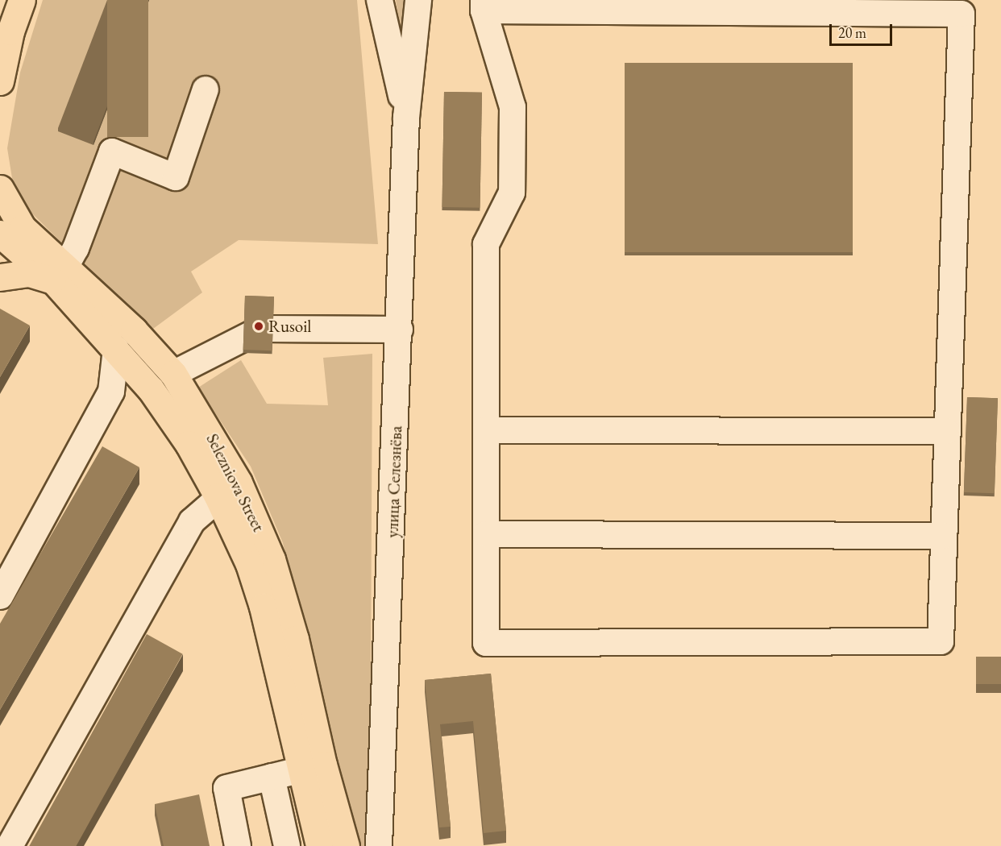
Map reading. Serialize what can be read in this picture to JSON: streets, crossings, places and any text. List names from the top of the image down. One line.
{"streets":{"main road":["Selezniova Street"],"street":["улица Селезнёва"]},"places":["Rusoil"],"scale_bar":"20 m"}
